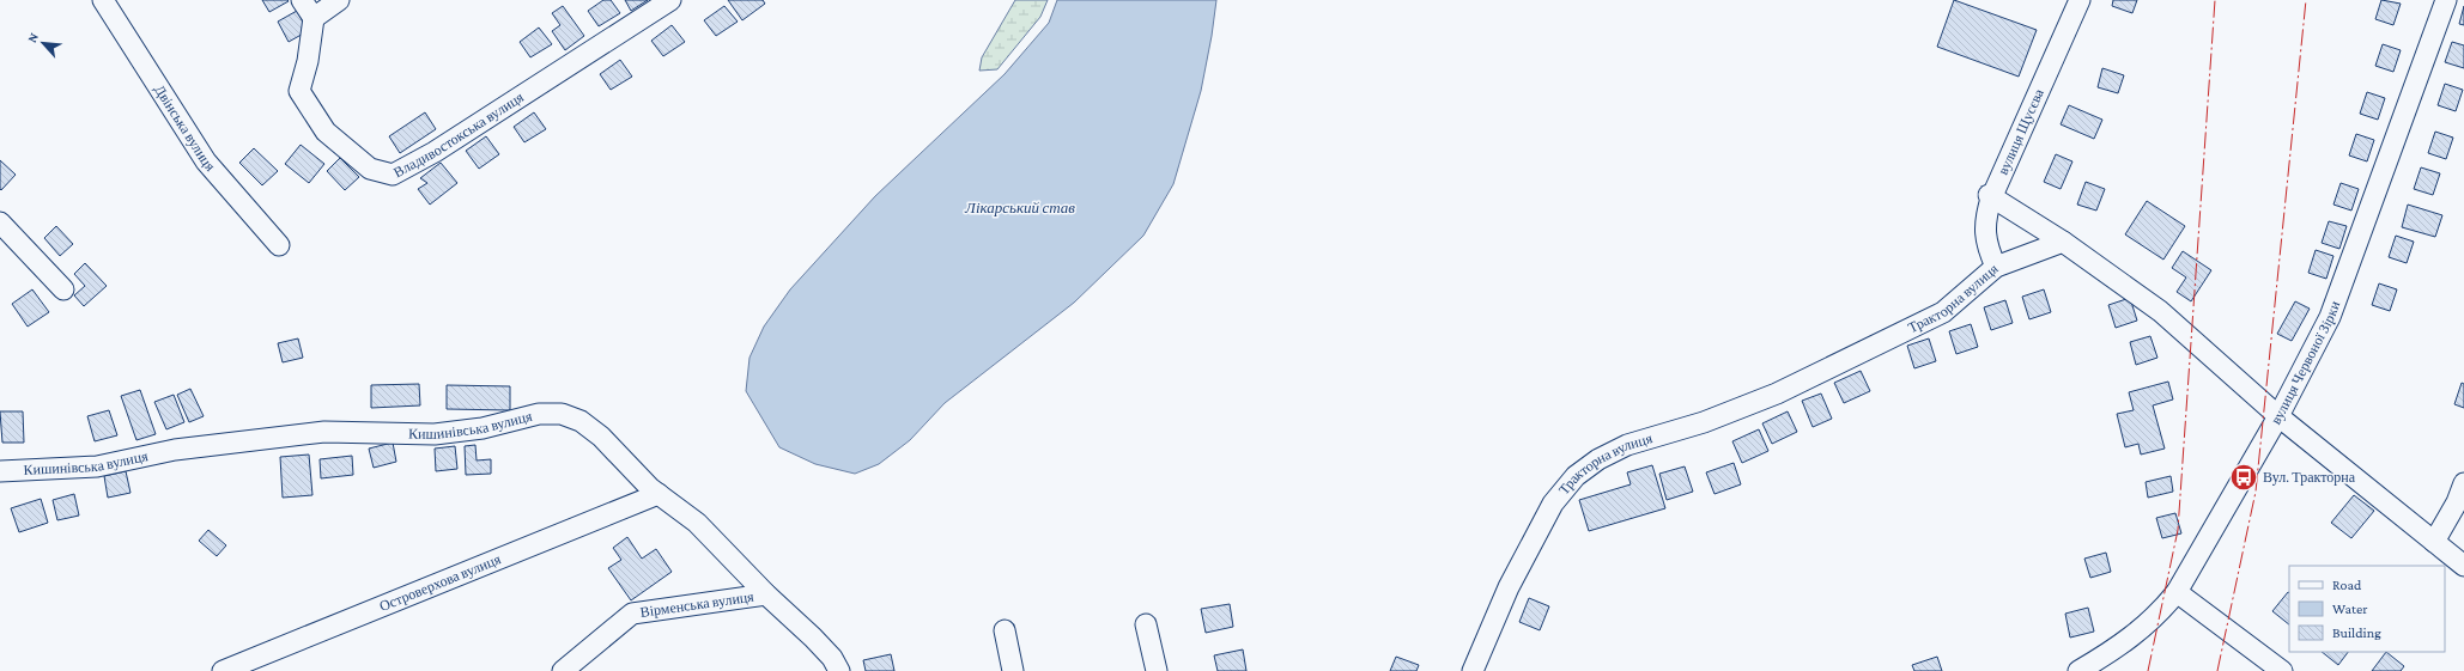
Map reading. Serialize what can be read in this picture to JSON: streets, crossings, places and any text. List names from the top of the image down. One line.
{"streets":{"street":["Двінська вулиця","вулиця Щусєва","Владивостокська вулиця","Тракторна вулиця","вулиця Червоної Зірки","Кишинівська вулиця","Островерхова вулиця","Вірменська вулиця"]},"crossings":[["вулиця Щусєва","Тракторна вулиця"],["Кишинівська вулиця","Островерхова вулиця"],["Кишинівська вулиця","Вірменська вулиця"]],"water":["Лікарський став"],"places":{"bus stop":["Вул. Тракторна"]},"legend":["Road","Water","Building"],"north":"top left"}
